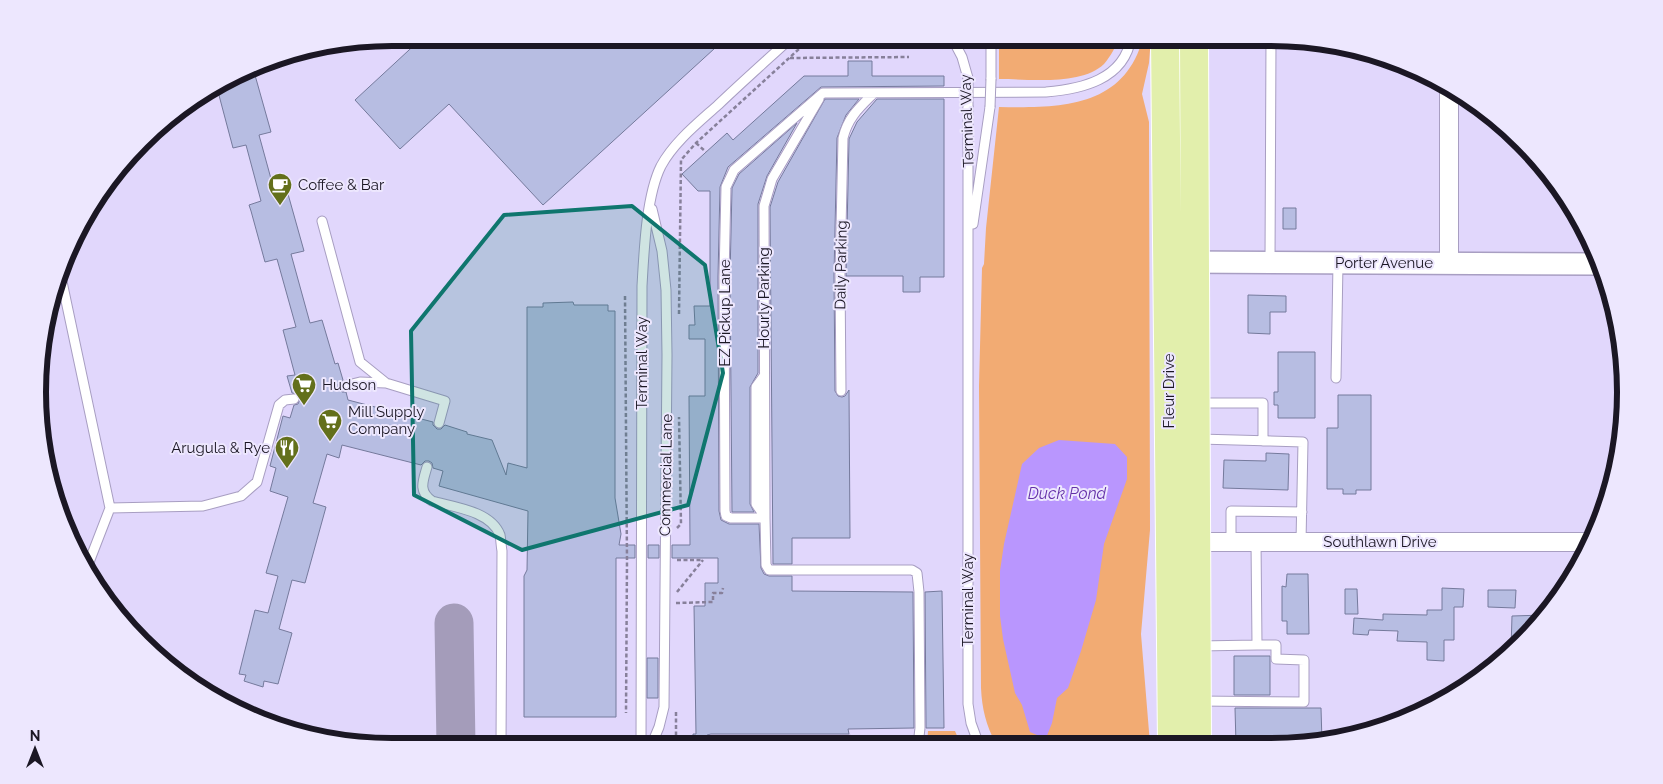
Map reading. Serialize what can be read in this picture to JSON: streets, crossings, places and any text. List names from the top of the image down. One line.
{"streets":{"main road":["Fleur Drive"],"street":["Porter Avenue","Southlawn Drive"],"lane":["Terminal Way","Daily Parking","Hourly Parking","EZ Pickup Lane","Commercial Lane"]},"crossings":[["Terminal Way","Commercial Lane"],["Porter Avenue","Fleur Drive"],["Hourly Parking","EZ Pickup Lane"],["Fleur Drive","Southlawn Drive"]],"water":["Duck Pond"],"places":{"cafe":["Coffee & Bar"],"supermarket":["Hudson","Mill Supply Company"],"restaurant":["Arugula & Rye"]},"north":"top"}
